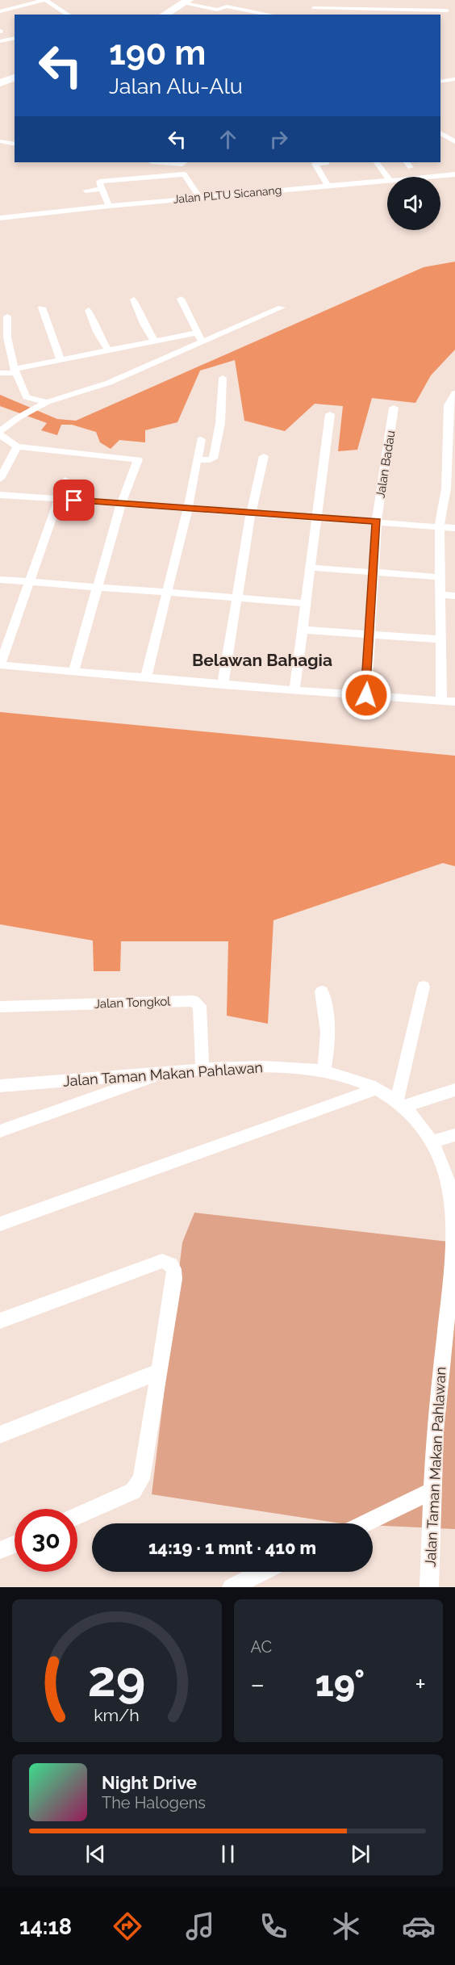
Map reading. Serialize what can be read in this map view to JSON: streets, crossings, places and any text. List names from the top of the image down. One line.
{"streets":{"street":["Jalan PLTU Sicanang","Jalan Badau","Jalan Tongkol","Jalan Taman Makan Pahlawan"]},"crossings":[["Jalan Tongkol","Jalan Taman Makan Pahlawan"]],"districts":["Belawan Bahagia"],"page":{"turn":["190 m","Jalan Alu-Alu"],"limit":"30","trip":"14:19 · 1 mnt · 410 m","tile":"AC","heat":["−","19°","+"],"song":["Night Drive","The Halogens"],"tabs":"14:18","gauge":["29","km/h"]}}
